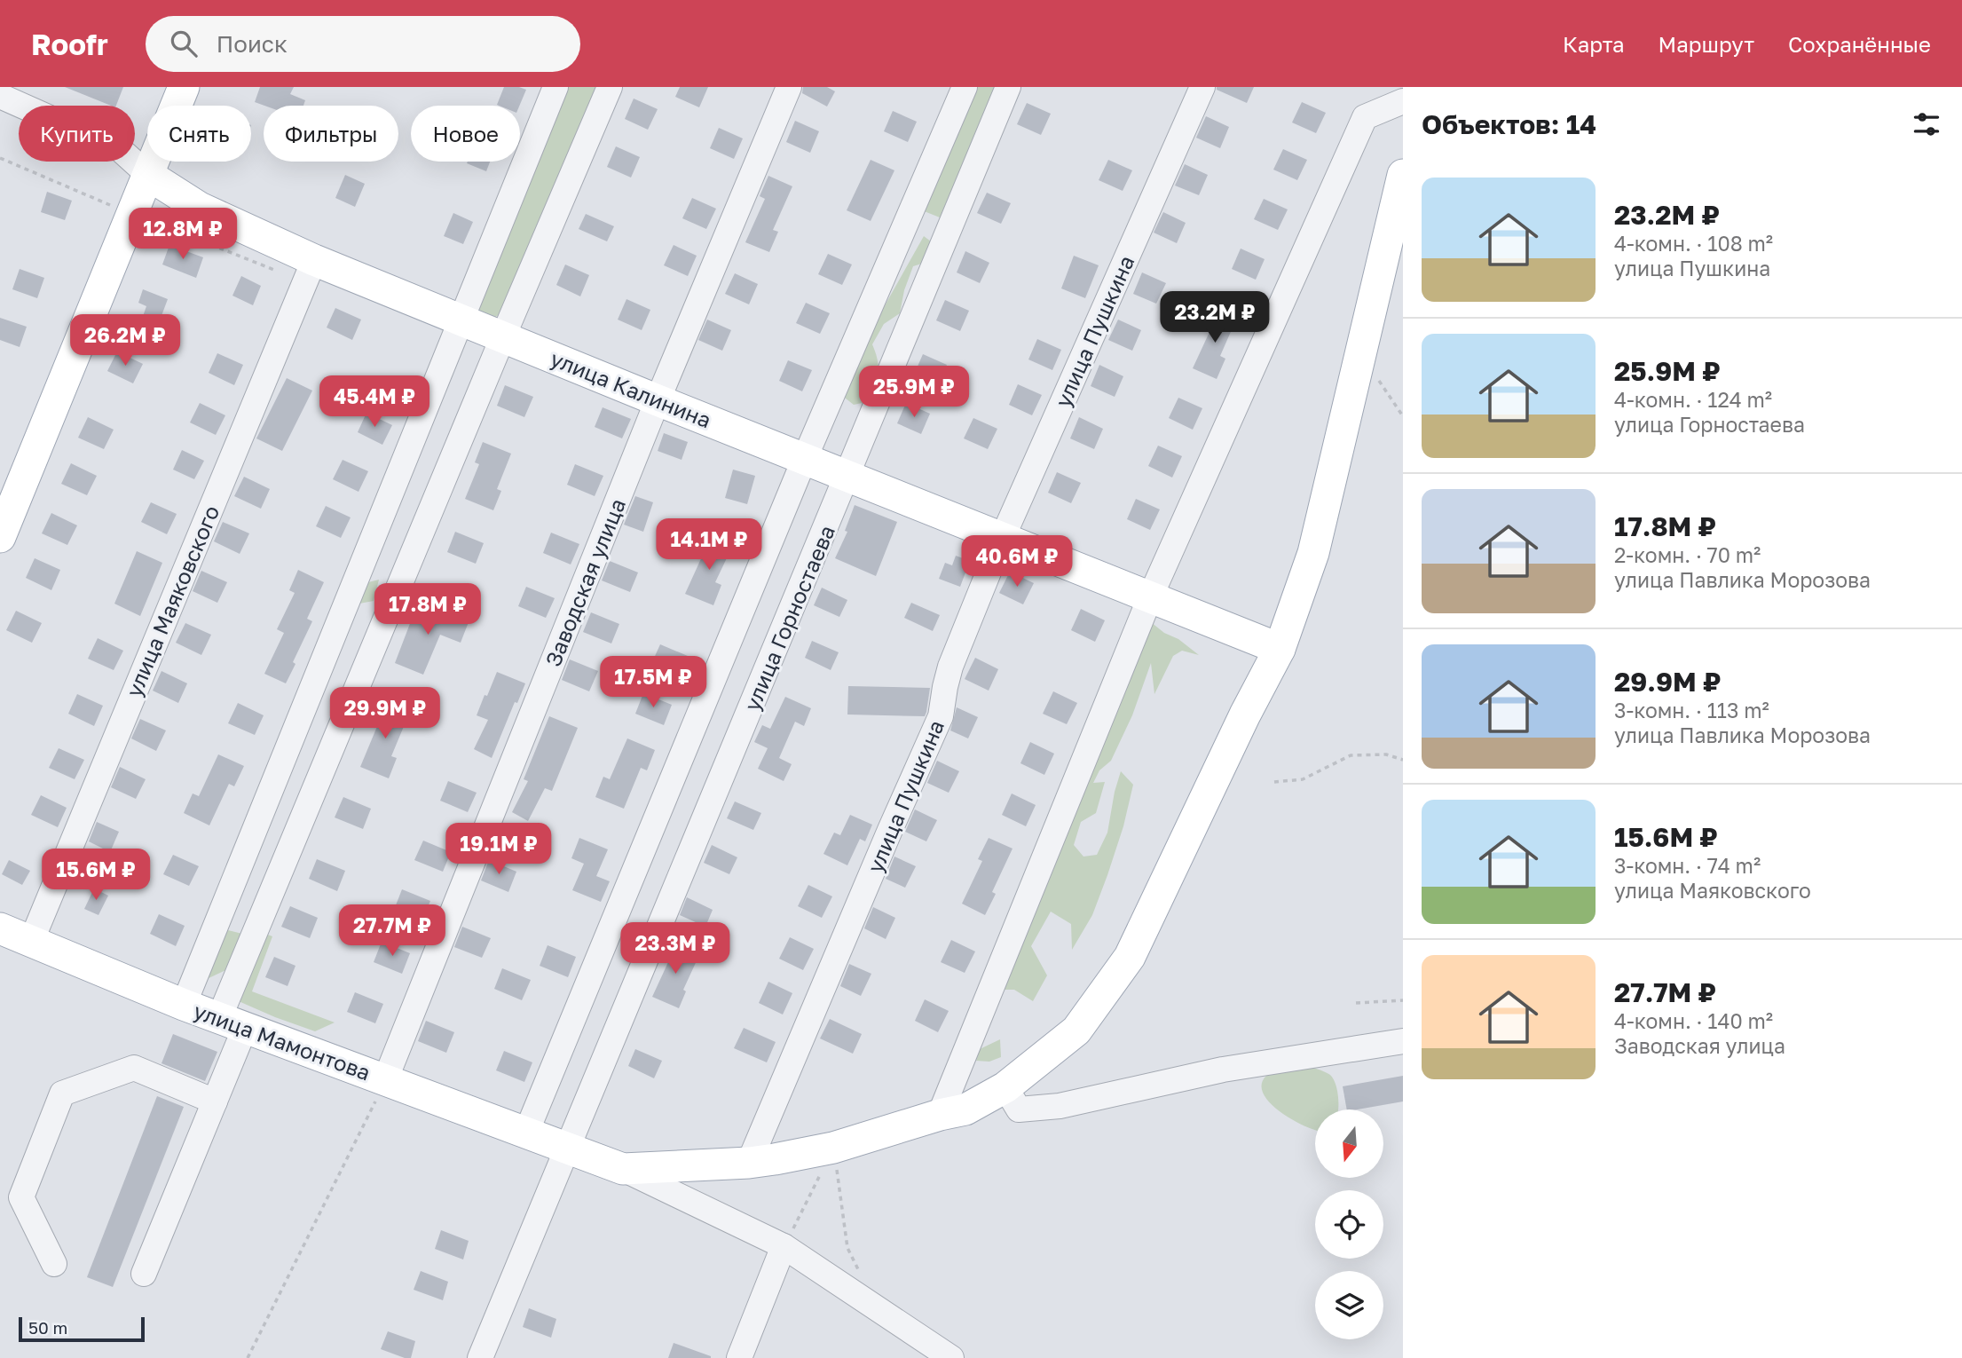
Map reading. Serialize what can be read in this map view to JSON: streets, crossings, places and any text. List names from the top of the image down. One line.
{"streets":{"main road":["улица Калинина","улица Мамонтова"],"street":["улица Пушкина","Заводская улица","улица Маяковского","улица Горностаева"]},"crossings":[["улица Пушкина","улица Калинина"],["улица Калинина","Заводская улица"],["улица Калинина","улица Маяковского"],["улица Калинина","улица Горностаева"],["Заводская улица","улица Мамонтова"],["улица Маяковского","улица Мамонтова"],["улица Горностаева","улица Мамонтова"]],"scale_bar":"50 m","north":"bottom","page":{"header":"Roofr","search":"Поиск","nav":["Карта","Маршрут","Сохранённые"],"heading":"Объектов: 14","chip":["Купить","Снять","Фильтры","Новое"],"list":[{"name":"23.2M ₽","note":"4-комн. · 108 m² · улица Пушкина"},{"name":"25.9M ₽","note":"4-комн. · 124 m² · улица Горностаева"},{"name":"17.8M ₽","note":"2-комн. · 70 m² · улица Павлика Морозова"},{"name":"29.9M ₽","note":"3-комн. · 113 m² · улица Павлика Морозова"},{"name":"15.6M ₽","note":"3-комн. · 74 m² · улица Маяковского"},{"name":"27.7M ₽","note":"4-комн. · 140 m² · Заводская улица"}],"price":["12.8M ₽","23.2M ₽","26.2M ₽","25.9M ₽","45.4M ₽","14.1M ₽","40.6M ₽","17.8M ₽","17.5M ₽","29.9M ₽","19.1M ₽","15.6M ₽","27.7M ₽","23.3M ₽"],"scale":"50 m"}}
